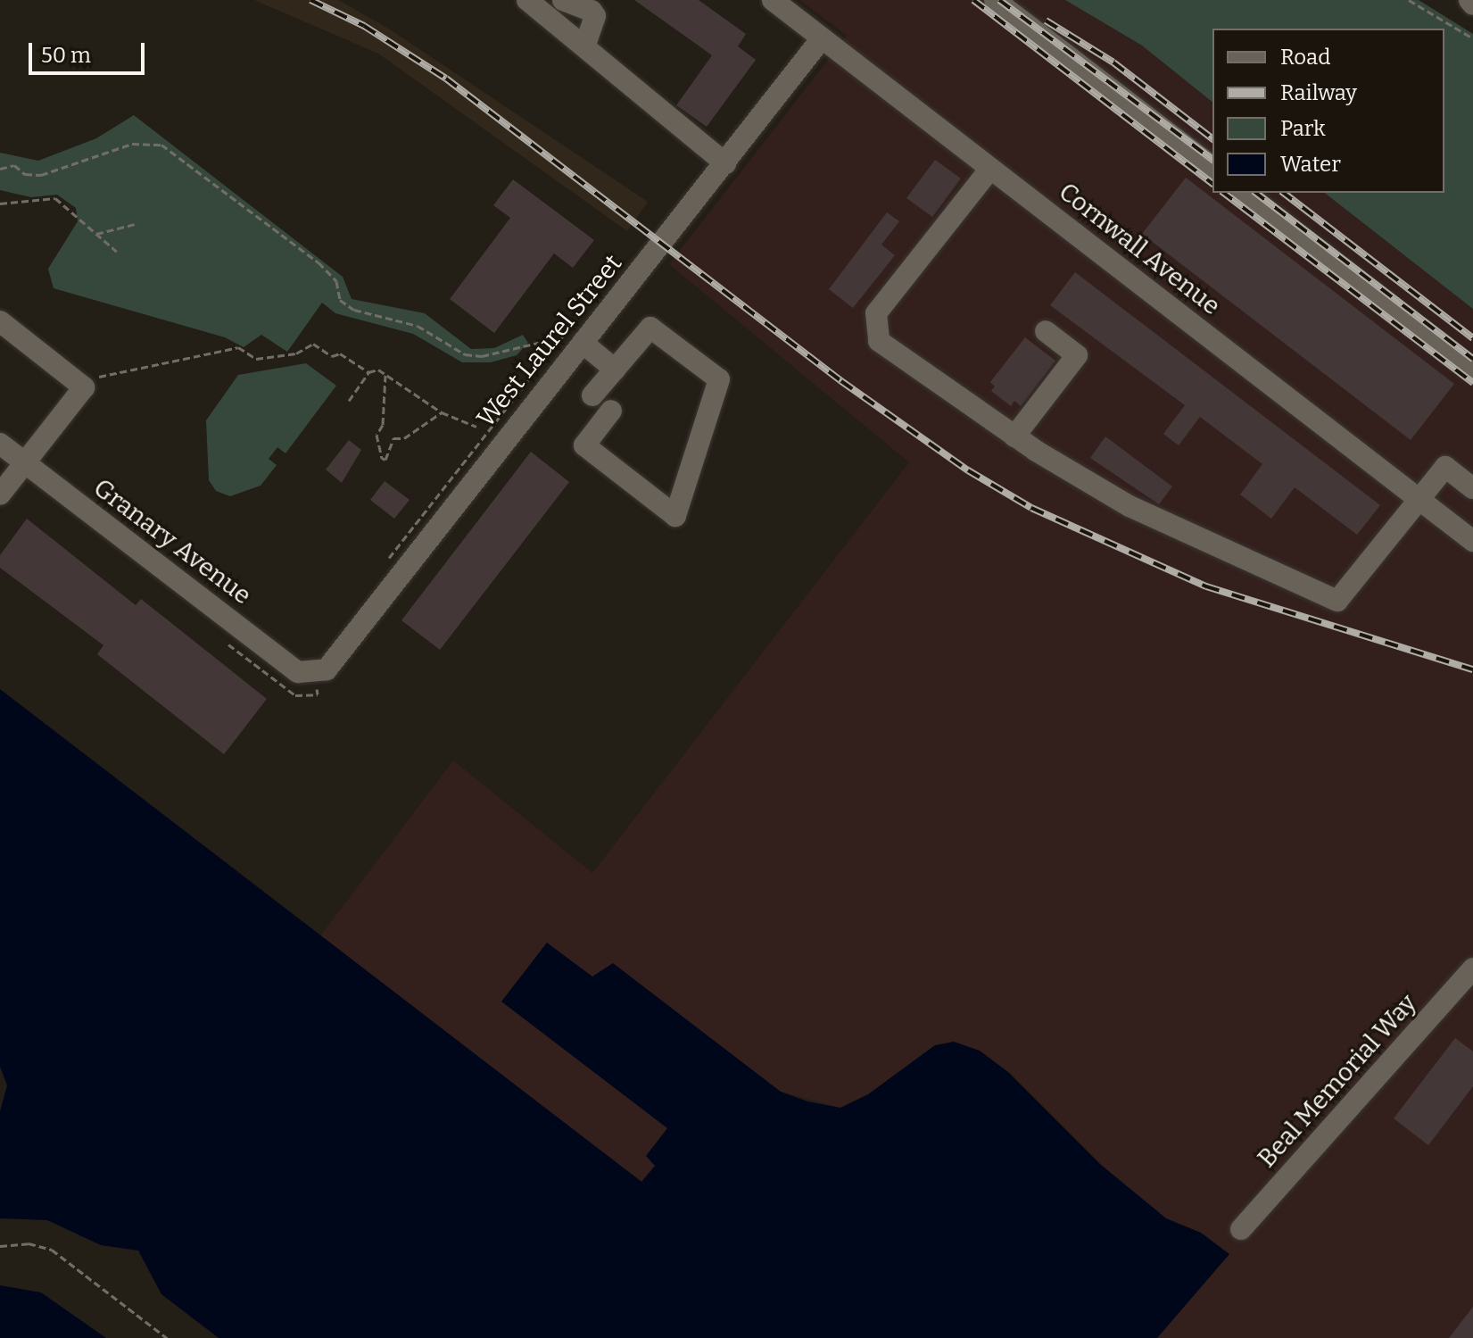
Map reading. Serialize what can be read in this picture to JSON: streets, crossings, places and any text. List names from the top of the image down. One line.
{"streets":{"street":["Cornwall Avenue","West Laurel Street","Granary Avenue","Beal Memorial Way"]},"crossings":[["Cornwall Avenue","West Laurel Street"],["West Laurel Street","Granary Avenue"]],"legend":["Road","Railway","Park","Water"],"scale_bar":"50 m"}
